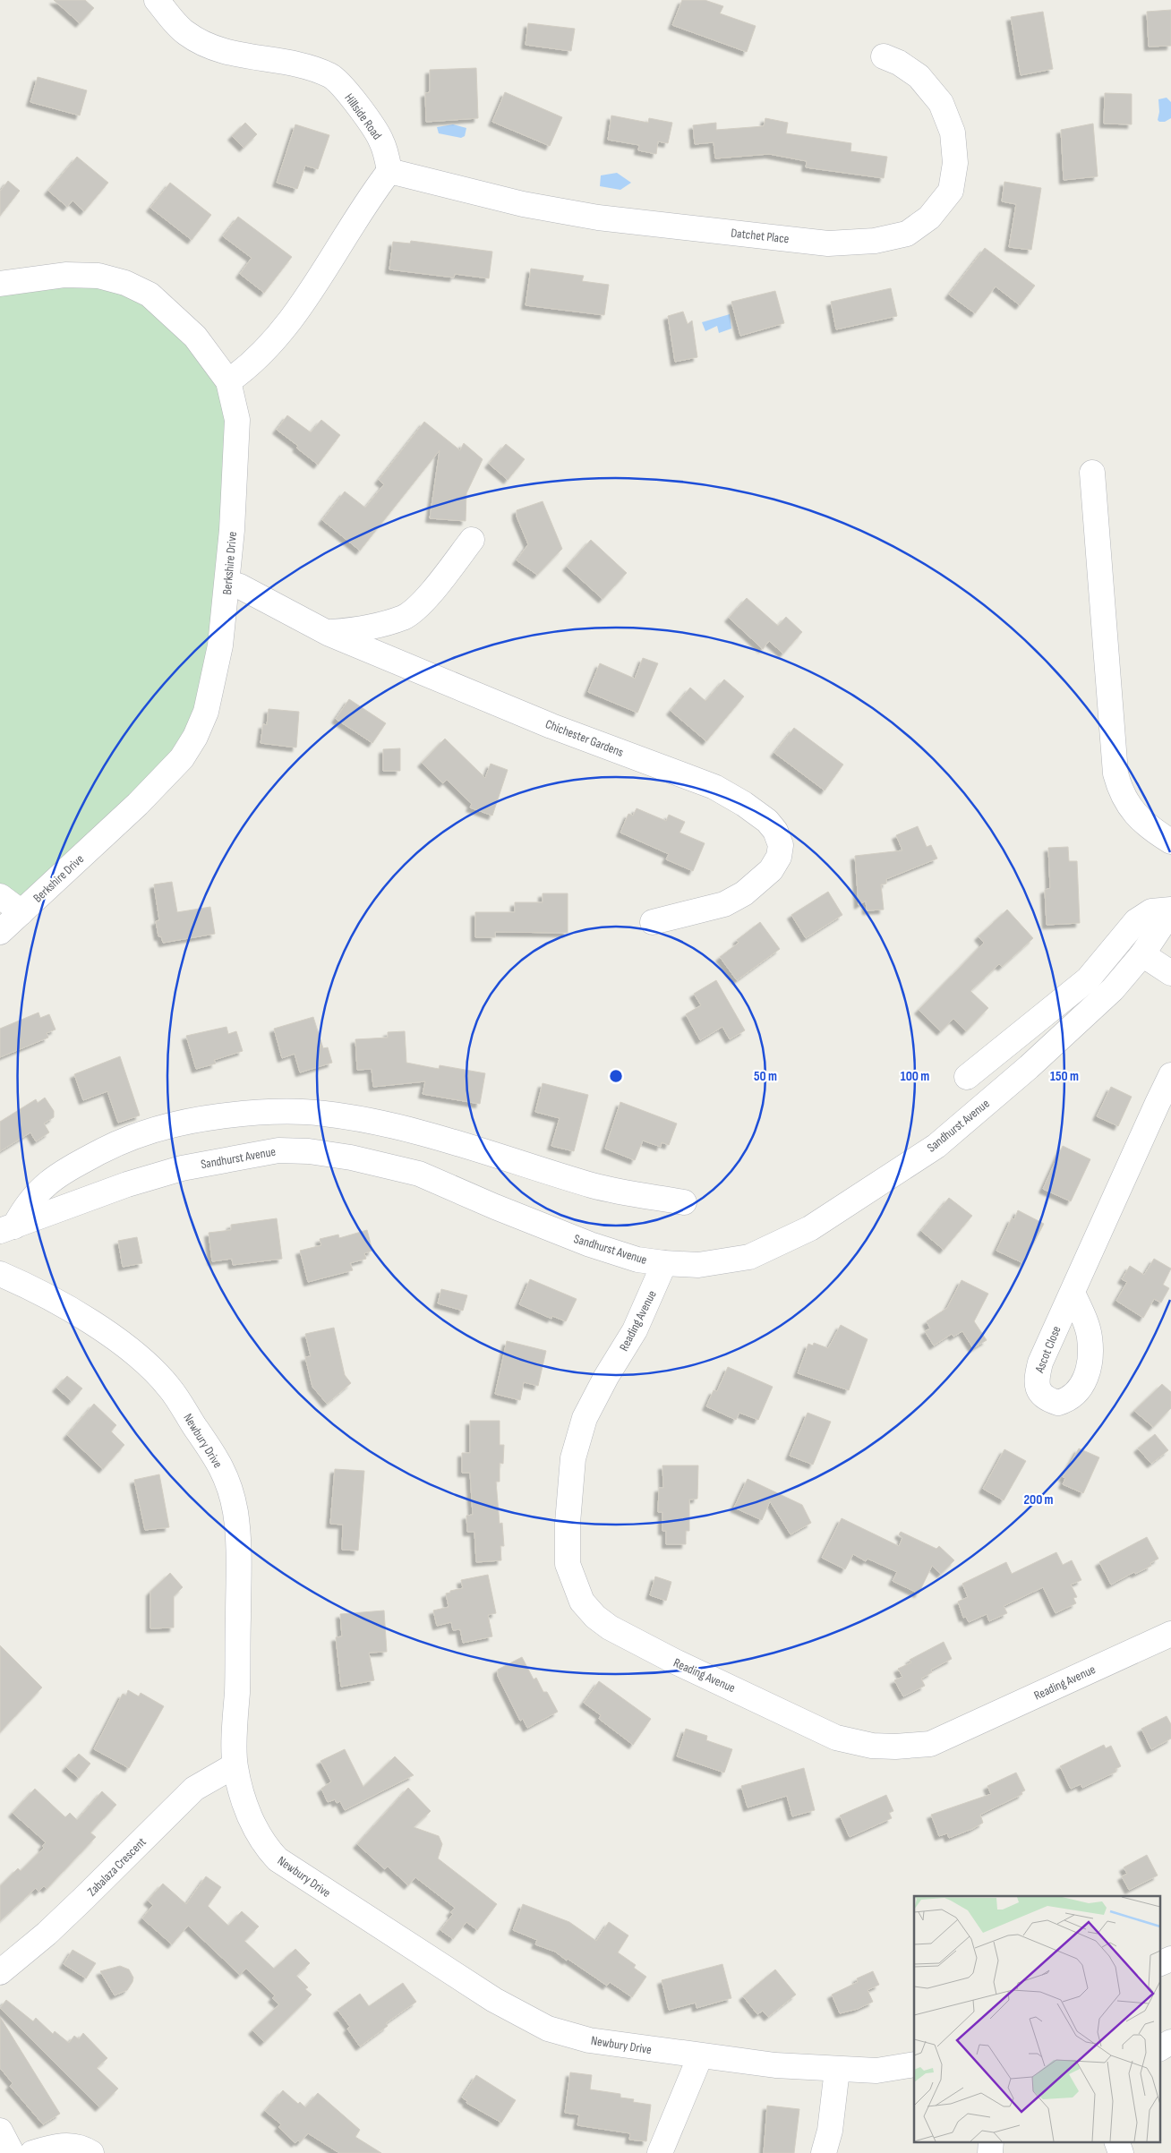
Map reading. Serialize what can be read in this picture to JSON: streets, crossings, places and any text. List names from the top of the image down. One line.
{"streets":{"street":["Hillside Road","Datchet Place","Berkshire Drive","Chichester Gardens","Sandhurst Avenue","Reading Avenue","Newbury Drive","Zabalaza Crescent"]},"crossings":[["Hillside Road","Datchet Place"],["Berkshire Drive","Chichester Gardens"],["Sandhurst Avenue","Reading Avenue"],["Newbury Drive","Zabalaza Crescent"]],"rings":["50 m","100 m","150 m","200 m"]}
